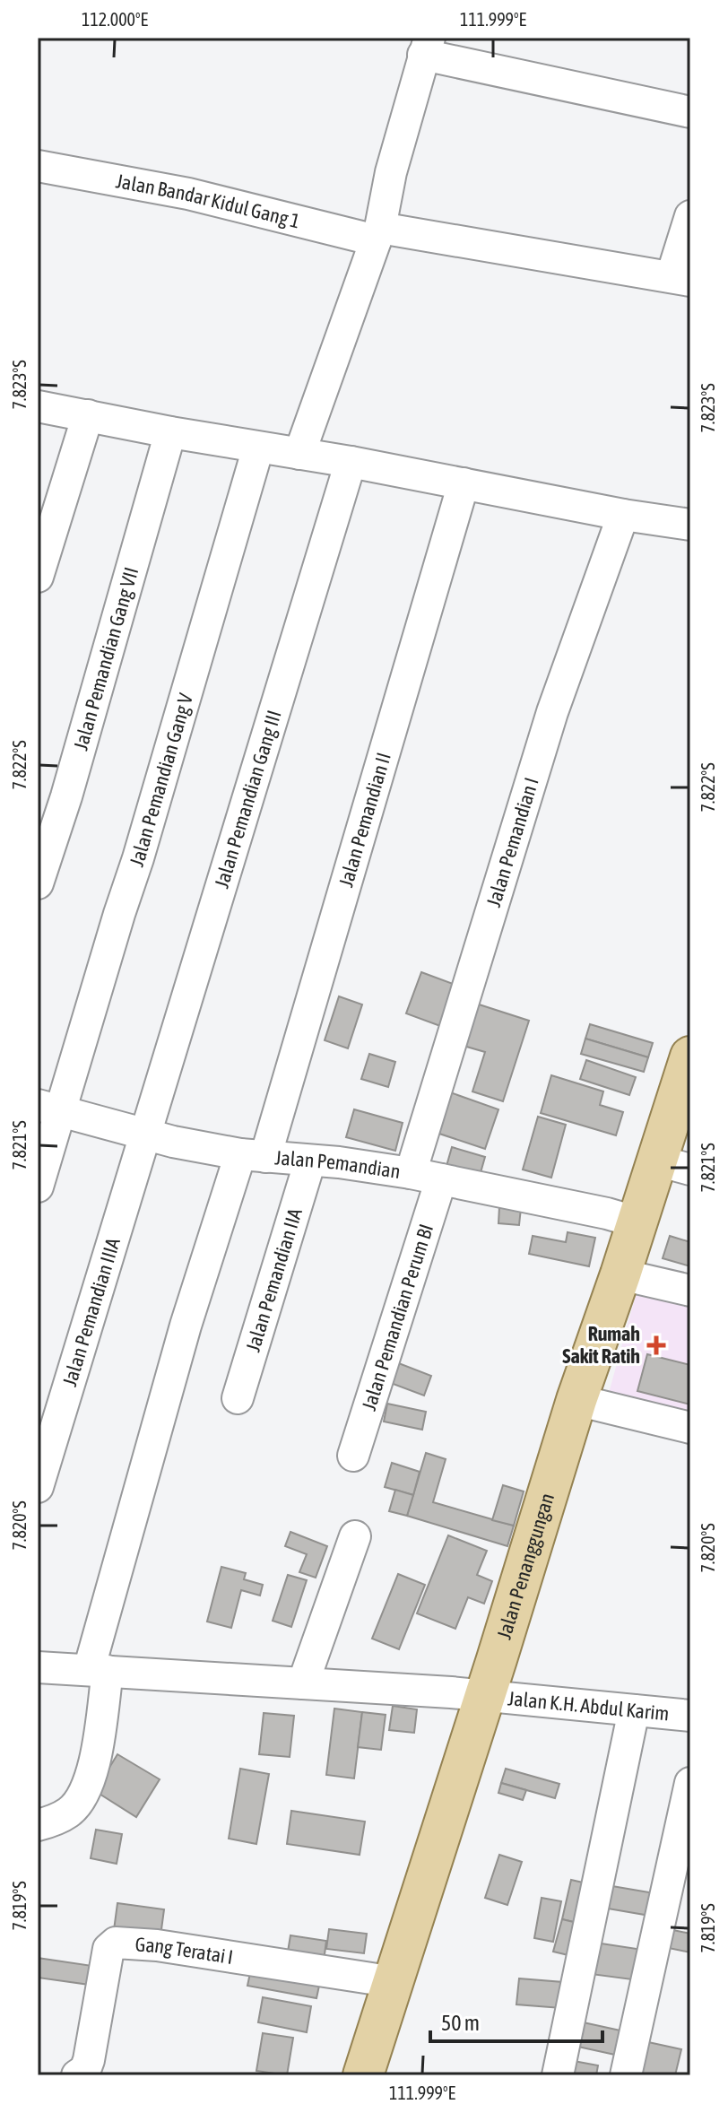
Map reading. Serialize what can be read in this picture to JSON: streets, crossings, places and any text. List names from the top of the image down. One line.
{"streets":{"main road":["Jalan Penanggungan"],"street":["Jalan Bandar Kidul Gang 1","Jalan Pemandian Gang VII","Jalan Pemandian Gang V","Jalan Pemandian Gang III","Jalan Pemandian II","Jalan Pemandian I","Jalan Pemandian","Jalan Pemandian IIA","Jalan Pemandian IIIA","Jalan Pemandian Perum BI","Jalan K.H. Abdul Karim","Gang Teratai I"]},"crossings":[["Jalan Pemandian Gang V","Jalan Pemandian"],["Jalan Pemandian Gang III","Jalan Pemandian"],["Jalan Pemandian Gang III","Jalan Pemandian IIIA"],["Jalan Pemandian II","Jalan Pemandian"],["Jalan Pemandian II","Jalan K.H. Abdul Karim"],["Jalan Pemandian I","Jalan Pemandian"],["Jalan Pemandian","Jalan Pemandian IIA"],["Jalan Pemandian","Jalan Pemandian IIIA"],["Jalan Pemandian","Jalan Pemandian Perum BI"],["Jalan Pemandian","Jalan Penanggungan"],["Jalan Penanggungan","Jalan K.H. Abdul Karim"],["Jalan Penanggungan","Gang Teratai I"]],"places":{"health":["Rumah Sakit Ratih"]},"scale_bar":"50 m","coordinates":["112.000°E","111.999°E","7.823°S","7.822°S","7.821°S","7.820°S","7.819°S"]}
